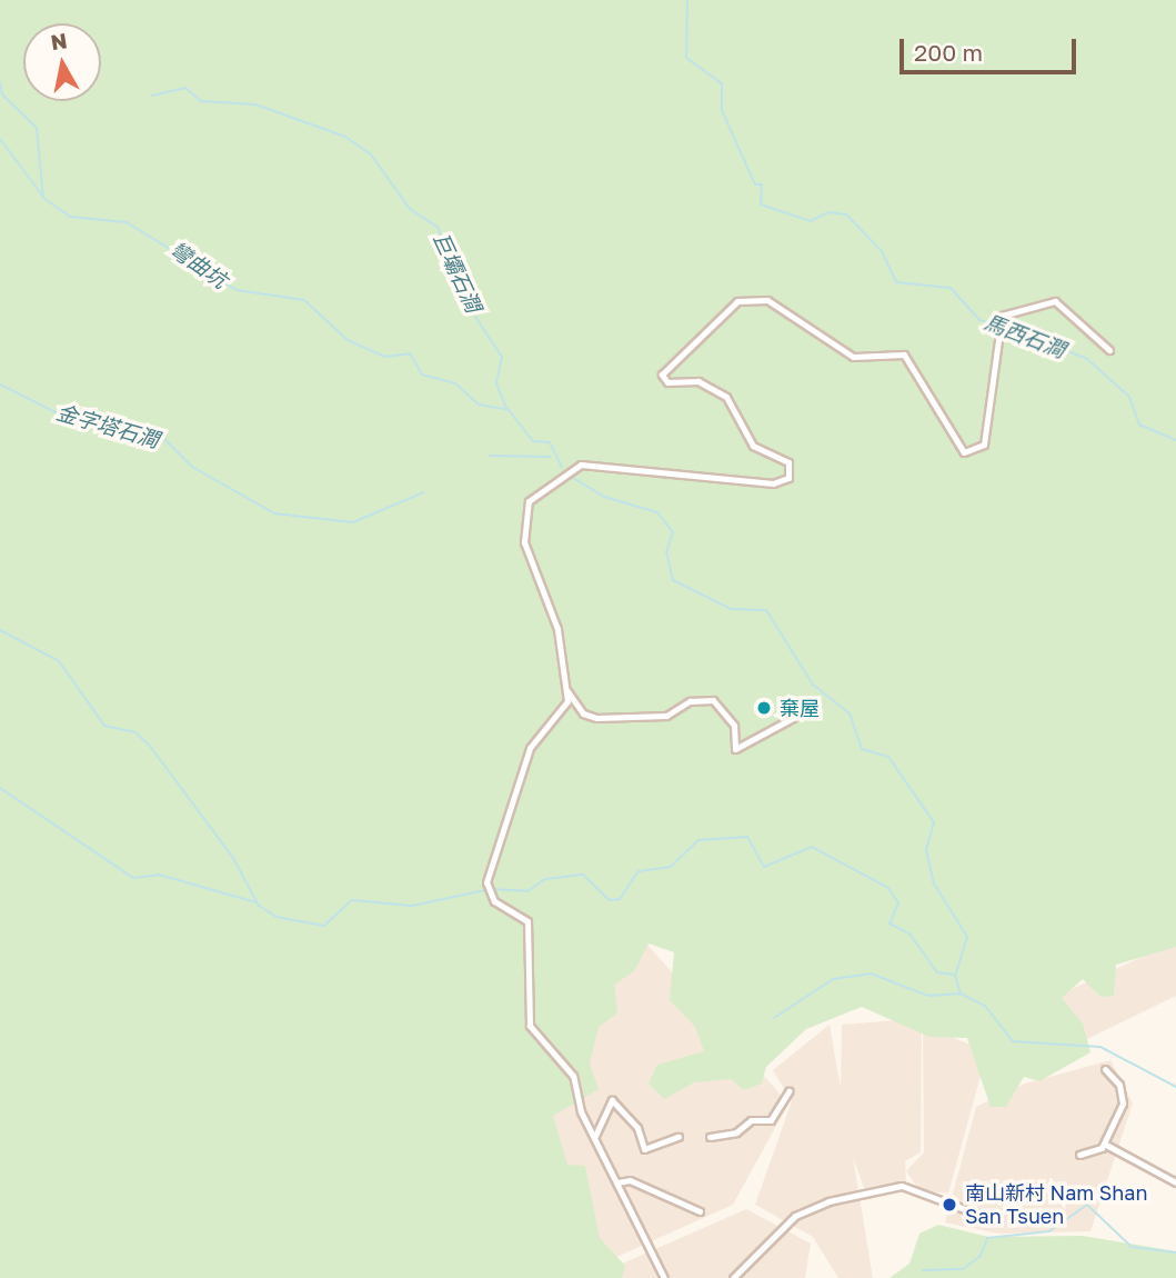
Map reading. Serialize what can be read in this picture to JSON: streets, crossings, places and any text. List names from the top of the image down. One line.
{"water":["彎曲坑","巨壩石澗","馬西石澗","金字塔石澗"],"places":["棄屋","南山新村 Nam Shan San Tsuen"],"scale_bar":"200 m","north":"top"}
